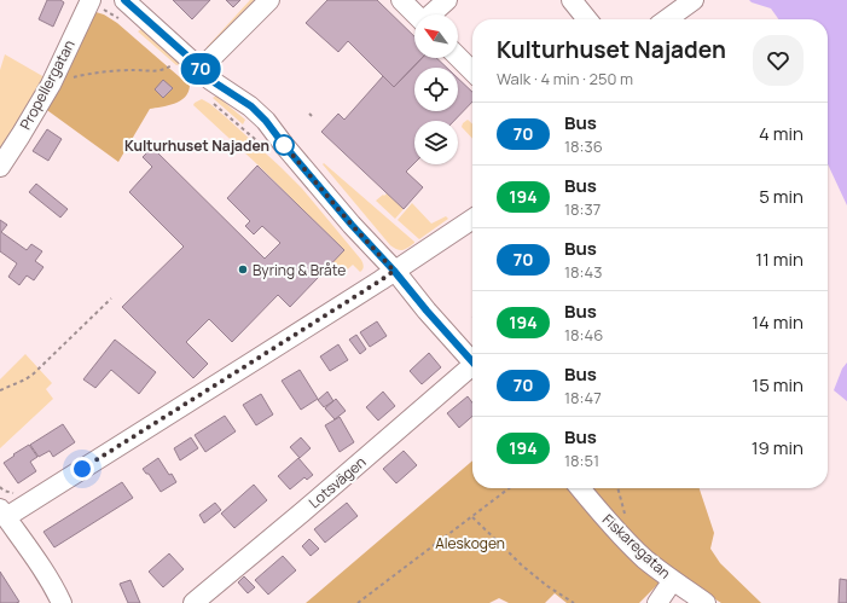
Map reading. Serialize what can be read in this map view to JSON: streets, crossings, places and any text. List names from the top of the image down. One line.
{"streets":{"street":["Propellergatan","Lotsvägen","Fiskaregatan"]},"parks":["Aleskogen"],"places":["Kulturhuset Najaden","Byring & Bråte"],"lines":["bus line 70"],"north":"top left","page":{"on_map":"70","heading":["Kulturhuset Najaden","Walk · 4 min · 250 m"],"list":[{"mark":"70","name":"Bus","note":"18:36","value":"4 min"},{"mark":"194","name":"Bus","note":"18:37","value":"5 min"},{"mark":"70","name":"Bus","note":"18:43","value":"11 min"},{"mark":"194","name":"Bus","note":"18:46","value":"14 min"},{"mark":"70","name":"Bus","note":"18:47","value":"15 min"},{"mark":"194","name":"Bus","note":"18:51","value":"19 min"}]}}
